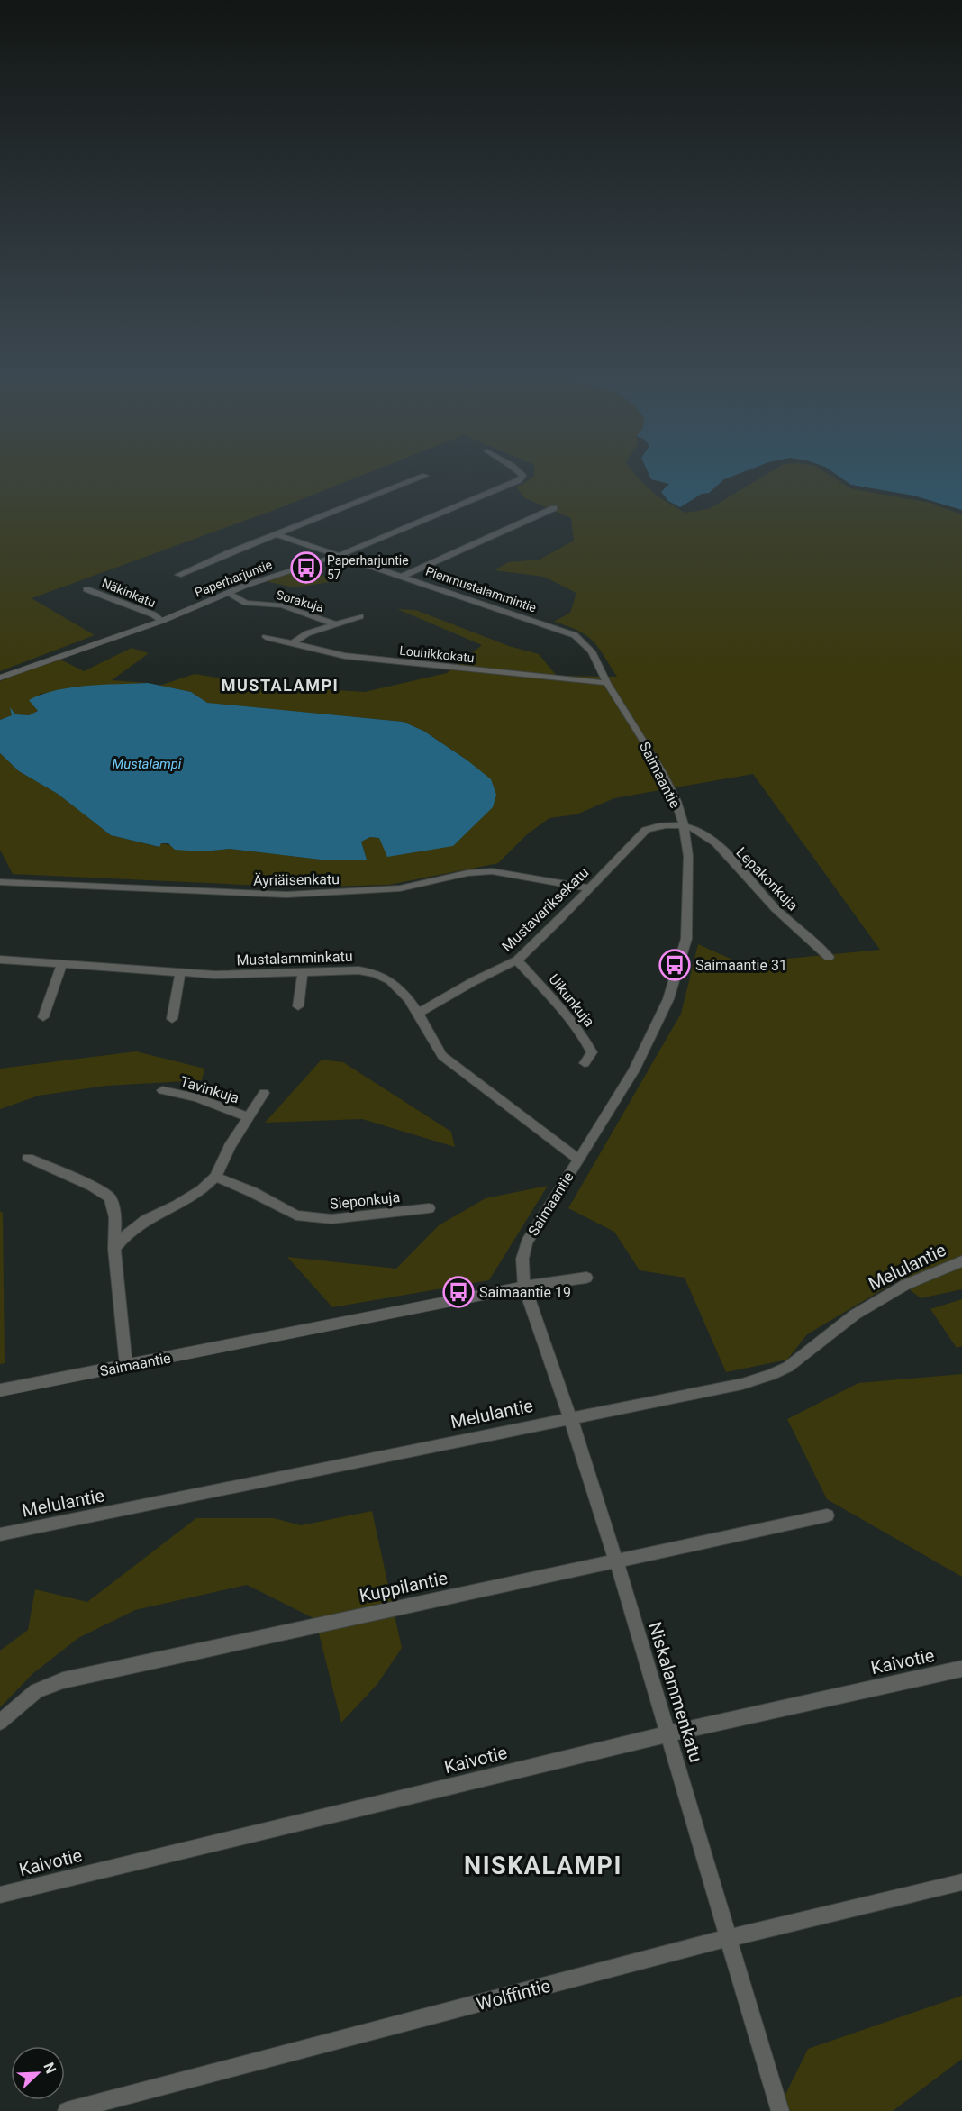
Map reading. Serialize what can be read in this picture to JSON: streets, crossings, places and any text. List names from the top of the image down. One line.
{"streets":{"street":["Paperharjuntie","Pienmustalammintie","Näkinkatu","Sorakuja","Louhikkokatu","Saimaantie","Lepakonkuja","Äyriäisenkatu","Mustavariksekatu","Mustalamminkatu","Uikunkuja","Tavinkuja","Sieponkuja","Melulantie","Kuppilantie","Kaivotie","Niskalammenkatu","Wolffintie"]},"crossings":[["Paperharjuntie","Pienmustalammintie"],["Paperharjuntie","Näkinkatu"],["Paperharjuntie","Sorakuja"],["Pienmustalammintie","Saimaantie"],["Louhikkokatu","Saimaantie"],["Saimaantie","Lepakonkuja"],["Saimaantie","Mustavariksekatu"],["Saimaantie","Mustalamminkatu"],["Saimaantie","Niskalammenkatu"],["Lepakonkuja","Mustavariksekatu"],["Äyriäisenkatu","Mustavariksekatu"],["Mustavariksekatu","Mustalamminkatu"],["Mustavariksekatu","Uikunkuja"],["Melulantie","Niskalammenkatu"],["Kuppilantie","Niskalammenkatu"],["Kaivotie","Niskalammenkatu"],["Niskalammenkatu","Wolffintie"]],"districts":["MUSTALAMPI","NISKALAMPI"],"water":["Mustalampi"],"places":{"bus stop":["Paperharjuntie 57","Saimaantie 31","Saimaantie 19"]},"north":"top right"}
